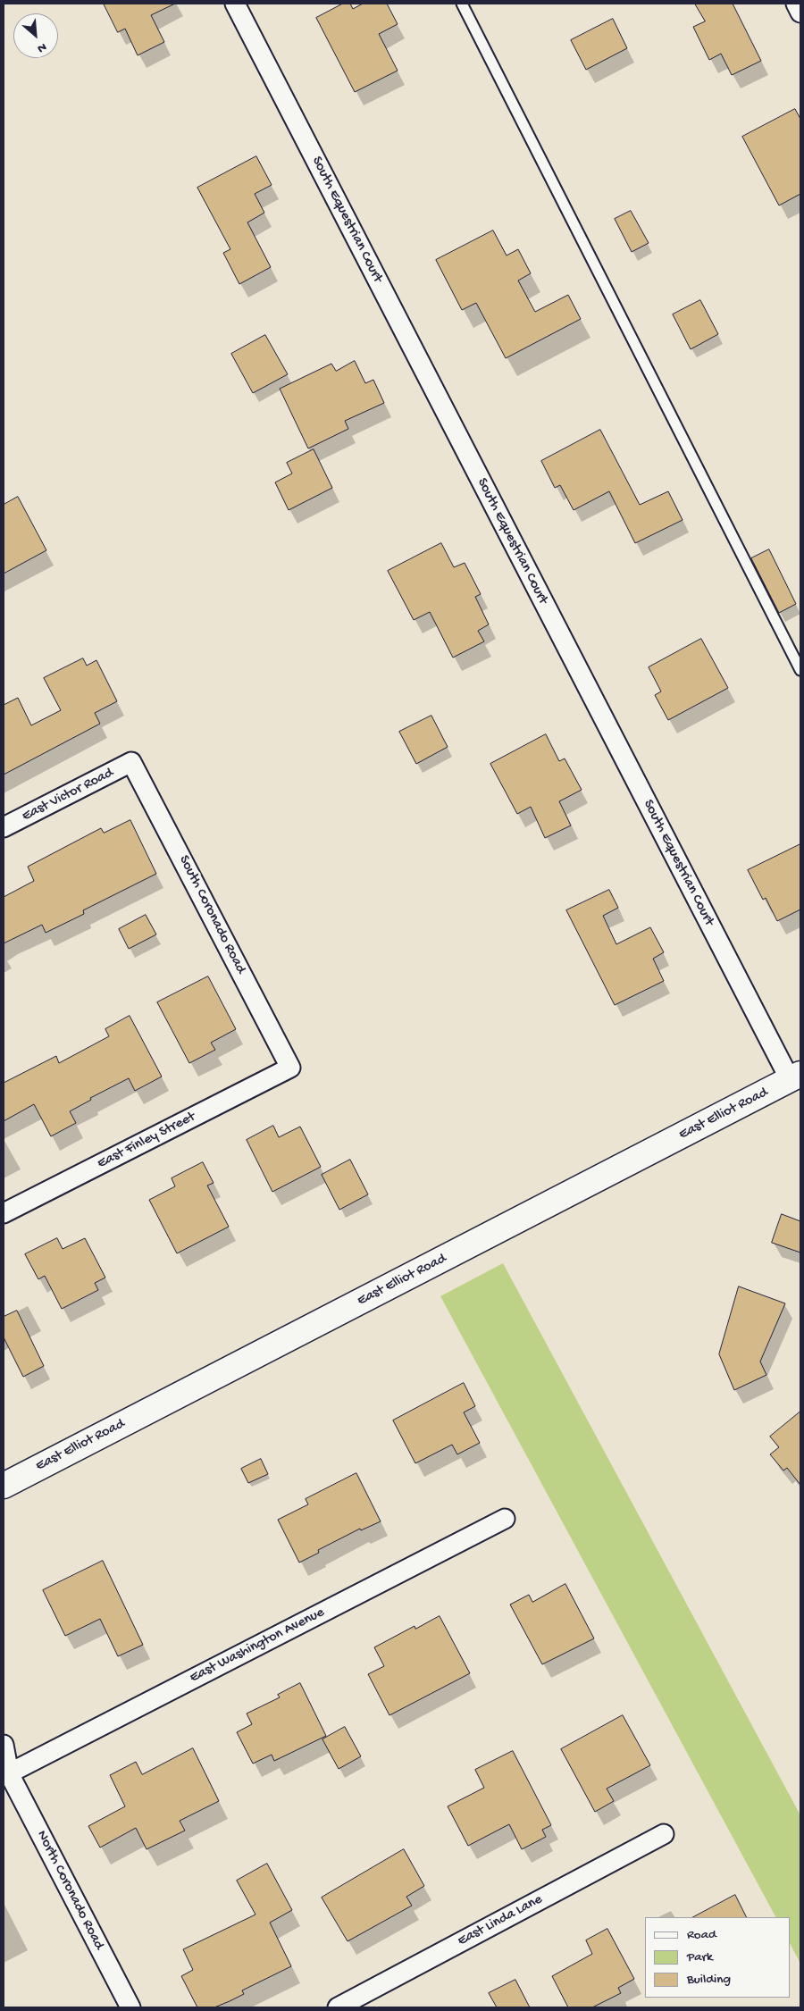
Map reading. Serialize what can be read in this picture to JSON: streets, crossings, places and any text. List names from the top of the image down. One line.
{"streets":{"main road":["East Elliot Road"],"street":["South Equestrian Court","East Victor Road","South Coronado Road","East Finley Street","East Washington Avenue","North Coronado Road","East Linda Lane"]},"crossings":[["South Equestrian Court","East Elliot Road"],["East Victor Road","South Coronado Road"],["South Coronado Road","East Finley Street"],["East Washington Avenue","North Coronado Road"]],"legend":["Road","Park","Building"],"north":"bottom right"}
